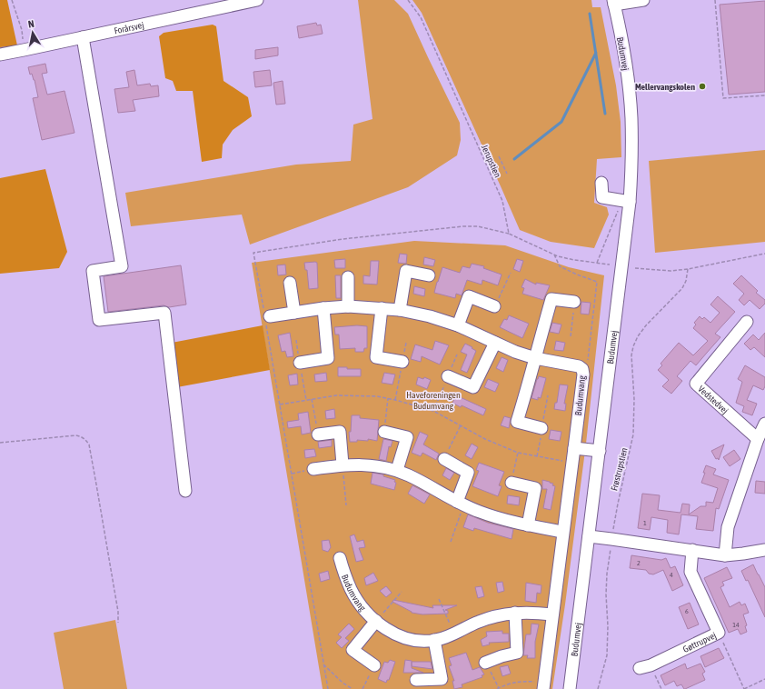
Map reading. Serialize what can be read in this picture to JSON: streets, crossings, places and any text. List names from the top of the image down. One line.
{"streets":{"street":["Forårsvej","Budumvej","Budumvang","Vedstedvej","Gøttrupvej"],"path":["Jerupstien","Frøstrupstien"]},"parks":["Haveforeningen Budumvang"],"places":["Mellervangskolen"],"house_numbers":["1","2","4","6","14"],"north":"top"}
